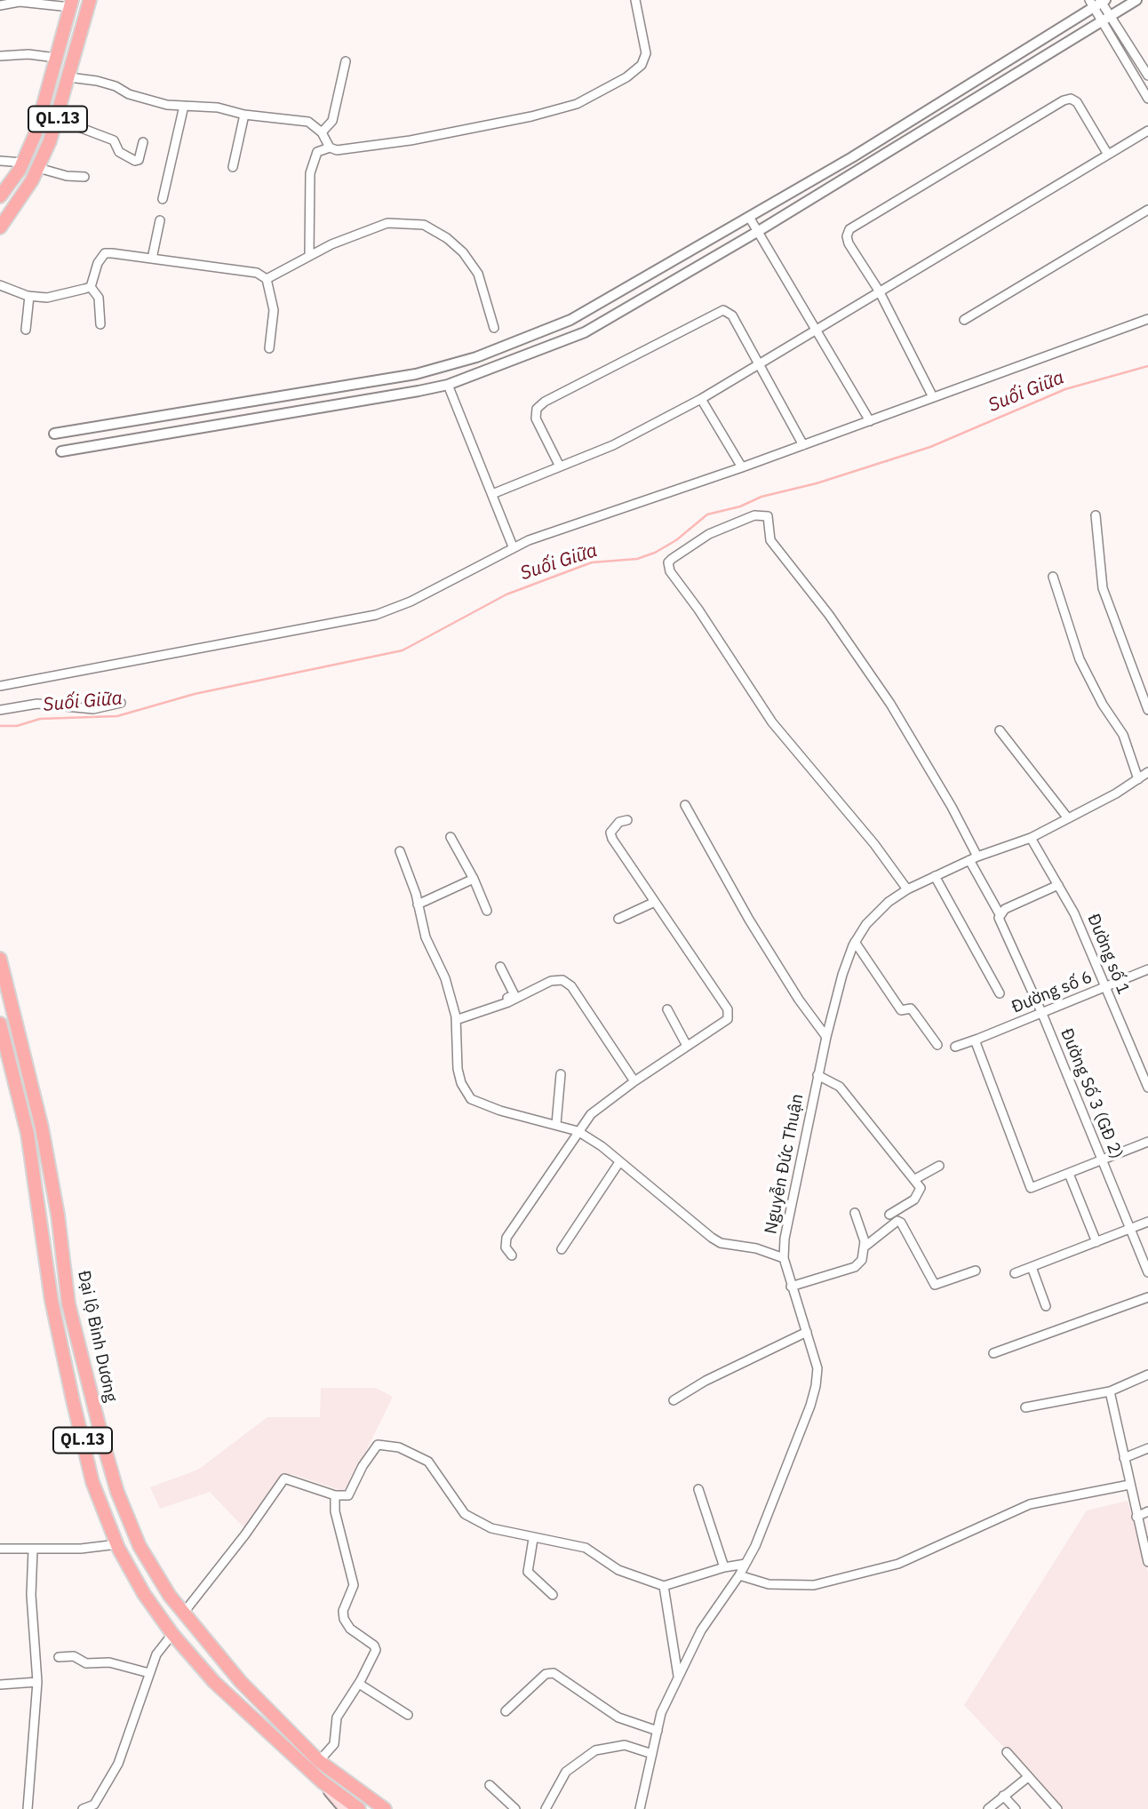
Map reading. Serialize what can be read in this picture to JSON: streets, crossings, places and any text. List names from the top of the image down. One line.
{"streets":{"highway":["QL.13","Đại lộ Bình Dương"],"street":["Đường số 1","Đường số 6","Đường Số 3 (GĐ 2)","Nguyễn Đức Thuận"]},"crossings":[["Đường số 1","Đường số 6"],["Đường số 1","Nguyễn Đức Thuận"],["Đường số 6","Đường Số 3 (GĐ 2)"],["Đường Số 3 (GĐ 2)","Nguyễn Đức Thuận"]],"water":["Suối Giữa"]}
